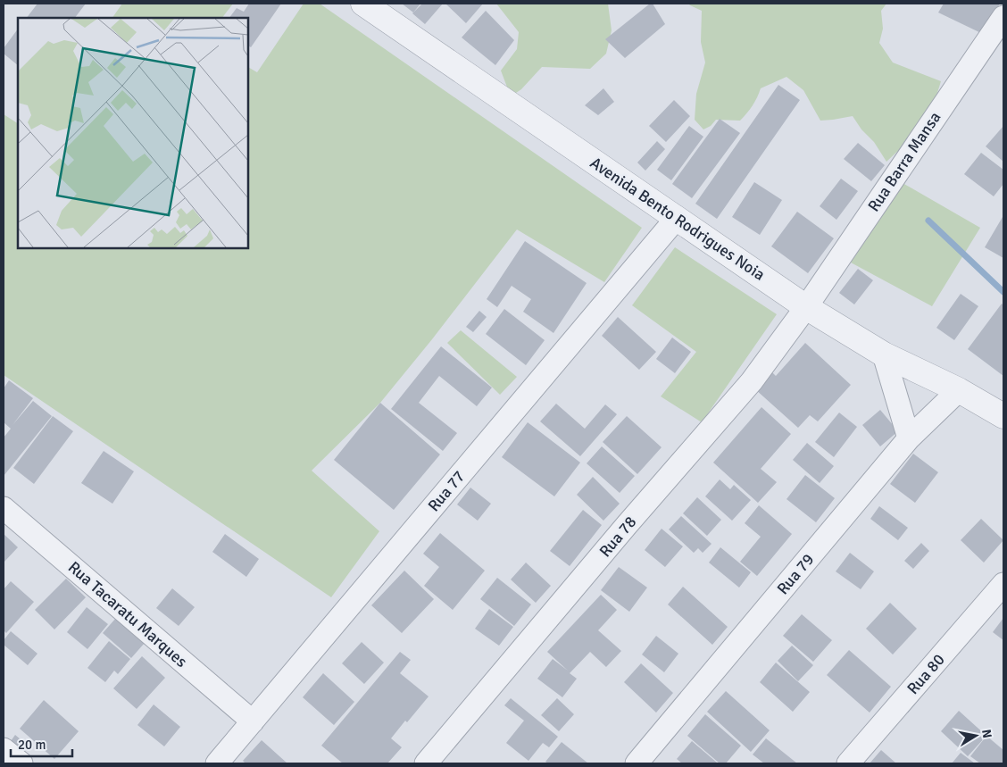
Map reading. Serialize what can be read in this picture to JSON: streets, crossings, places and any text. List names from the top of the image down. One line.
{"streets":{"street":["Rua Barra Mansa","Avenida Bento Rodrigues Noia","Rua 77","Rua 78","Rua 79","Rua Tacaratu Marques","Rua 80"]},"crossings":[["Rua Barra Mansa","Avenida Bento Rodrigues Noia"],["Rua Barra Mansa","Rua 78"],["Avenida Bento Rodrigues Noia","Rua 77"],["Avenida Bento Rodrigues Noia","Rua 78"],["Avenida Bento Rodrigues Noia","Rua 79"],["Rua 77","Rua Tacaratu Marques"]],"scale_bar":"20 m","north":"right"}
